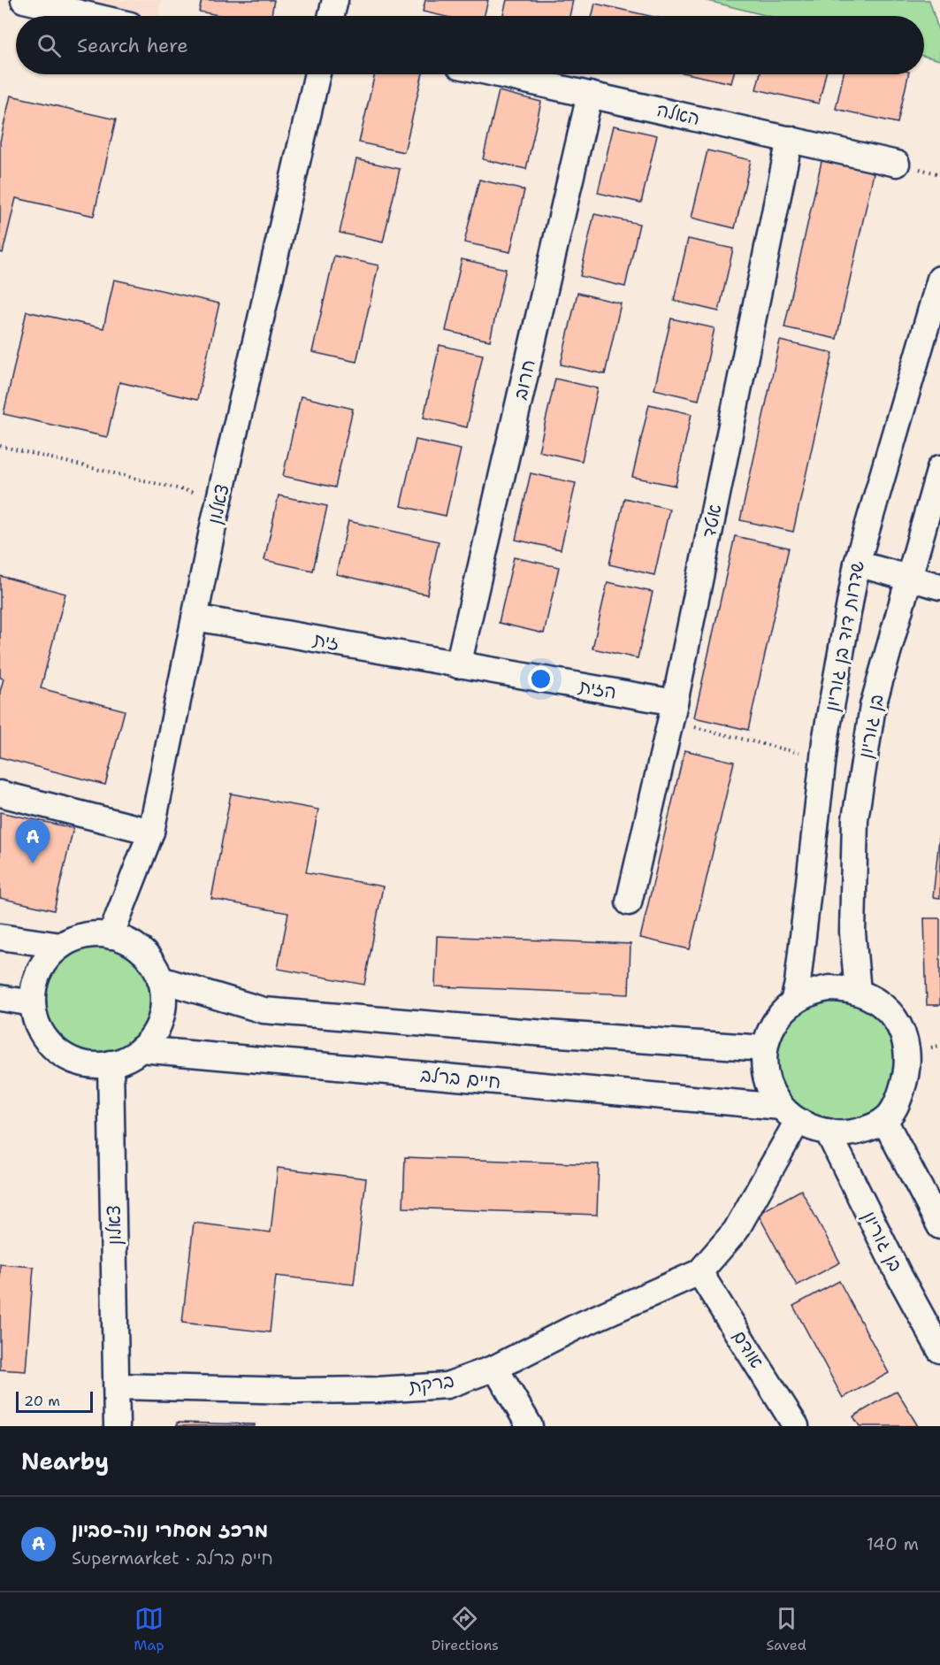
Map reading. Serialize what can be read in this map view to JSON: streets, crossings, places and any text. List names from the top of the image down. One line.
{"streets":{"street":["האלה","חרוב","צאלון","אטד","שדרות דוד בן גוריון","זית","הזית","בן גוריון","חיים ברלב","אודם","ברקת"]},"crossings":[["האלה","חרוב"],["האלה","אטד"],["חרוב","זית"],["חרוב","הזית"],["צאלון","זית"],["צאלון","חיים ברלב"],["צאלון","ברקת"],["אטד","הזית"],["שדרות דוד בן גוריון","בן גוריון"],["שדרות דוד בן גוריון","חיים ברלב"],["שדרות דוד בן גוריון","ברקת"],["זית","הזית"],["בן גוריון","חיים ברלב"],["בן גוריון","ברקת"],["חיים ברלב","ברקת"],["אודם","ברקת"]],"scale_bar":"20 m","page":{"search":"Search here","pins":"A","scale":"20 m","heading":"Nearby","list":[{"mark":"A","name":"מרכז מסחרי נוה-סביון","note":"Supermarket · חיים ברלב","value":"140 m"}],"nav":["Map","Directions","Saved"]}}
